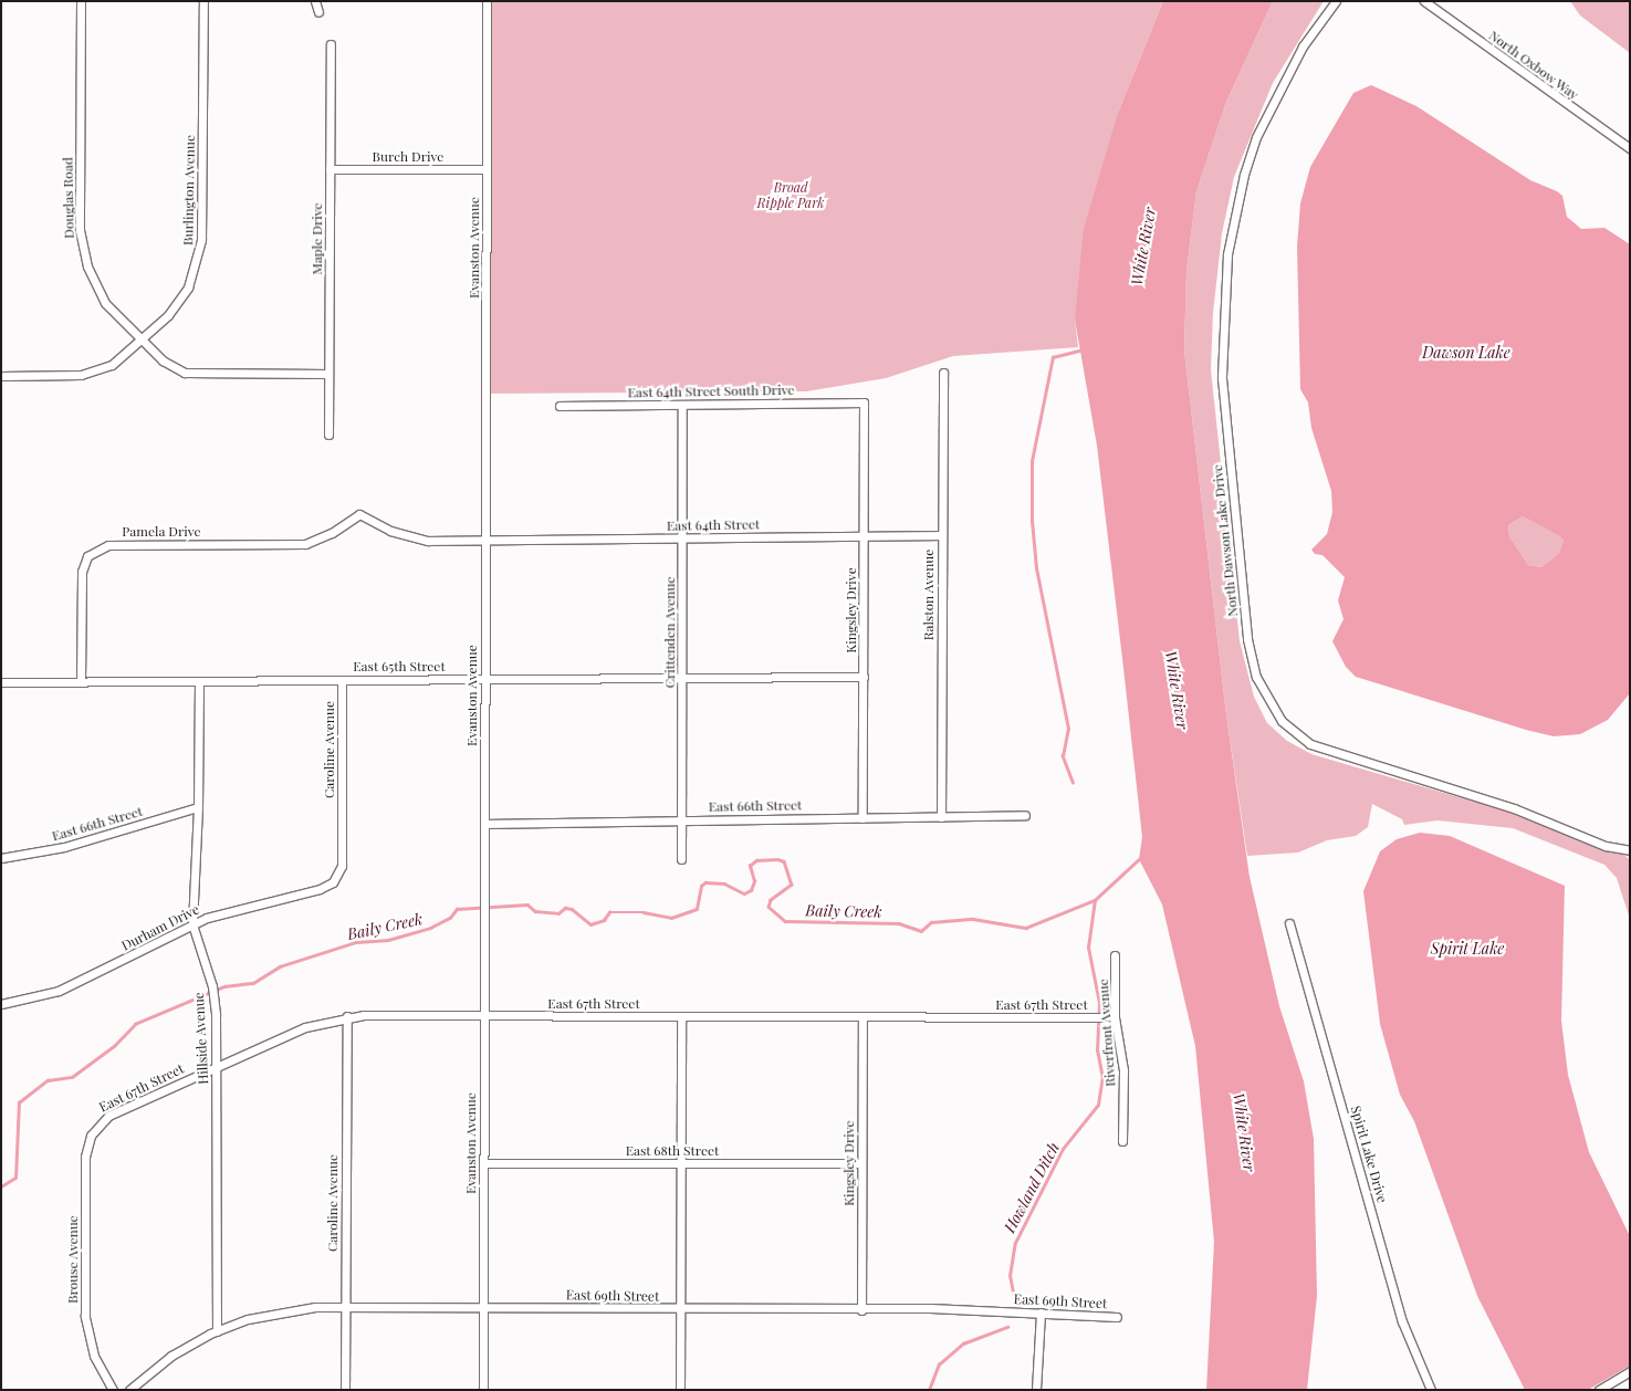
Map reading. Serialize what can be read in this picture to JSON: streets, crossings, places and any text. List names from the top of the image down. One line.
{"streets":{"street":["North Oxbow Way","Burch Drive","Burlington Avenue","Douglas Road","Maple Drive","Evanston Avenue","East 64th Street South Drive","East 64th Street","Pamela Drive","North Dawson Lake Drive","Ralston Avenue","Kingsley Drive","Crittenden Avenue","East 65th Street","Caroline Avenue","East 66th Street","Durham Drive","East 67th Street","Riverfront Avenue","Hillside Avenue","East 68th Street","Spirit Lake Drive","Brouse Avenue","East 69th Street"]},"crossings":[["Burch Drive","Maple Drive"],["Burch Drive","Evanston Avenue"],["Burlington Avenue","Douglas Road"],["Douglas Road","Maple Drive"],["Evanston Avenue","East 64th Street"],["Evanston Avenue","Pamela Drive"],["Evanston Avenue","East 65th Street"],["Evanston Avenue","East 66th Street"],["Evanston Avenue","East 67th Street"],["Evanston Avenue","East 68th Street"],["Evanston Avenue","East 69th Street"],["East 64th Street South Drive","Kingsley Drive"],["East 64th Street South Drive","Crittenden Avenue"],["East 64th Street","Pamela Drive"],["East 64th Street","Ralston Avenue"],["East 64th Street","Kingsley Drive"],["East 64th Street","Crittenden Avenue"],["Pamela Drive","East 65th Street"],["Ralston Avenue","East 66th Street"],["Kingsley Drive","East 65th Street"],["Kingsley Drive","East 66th Street"],["Kingsley Drive","East 67th Street"],["Kingsley Drive","East 68th Street"],["Kingsley Drive","East 69th Street"],["Crittenden Avenue","East 65th Street"],["Crittenden Avenue","East 66th Street"],["East 65th Street","Caroline Avenue"],["East 65th Street","Hillside Avenue"],["Caroline Avenue","Durham Drive"],["Caroline Avenue","East 67th Street"],["Caroline Avenue","East 69th Street"],["East 66th Street","Hillside Avenue"],["Durham Drive","Hillside Avenue"],["East 67th Street","Riverfront Avenue"],["East 67th Street","Hillside Avenue"],["East 67th Street","Brouse Avenue"],["Hillside Avenue","East 69th Street"]],"water":["White River","Dawson Lake","Baily Creek","Spirit Lake","Howland Ditch"],"parks":["Broad Ripple Park"]}
